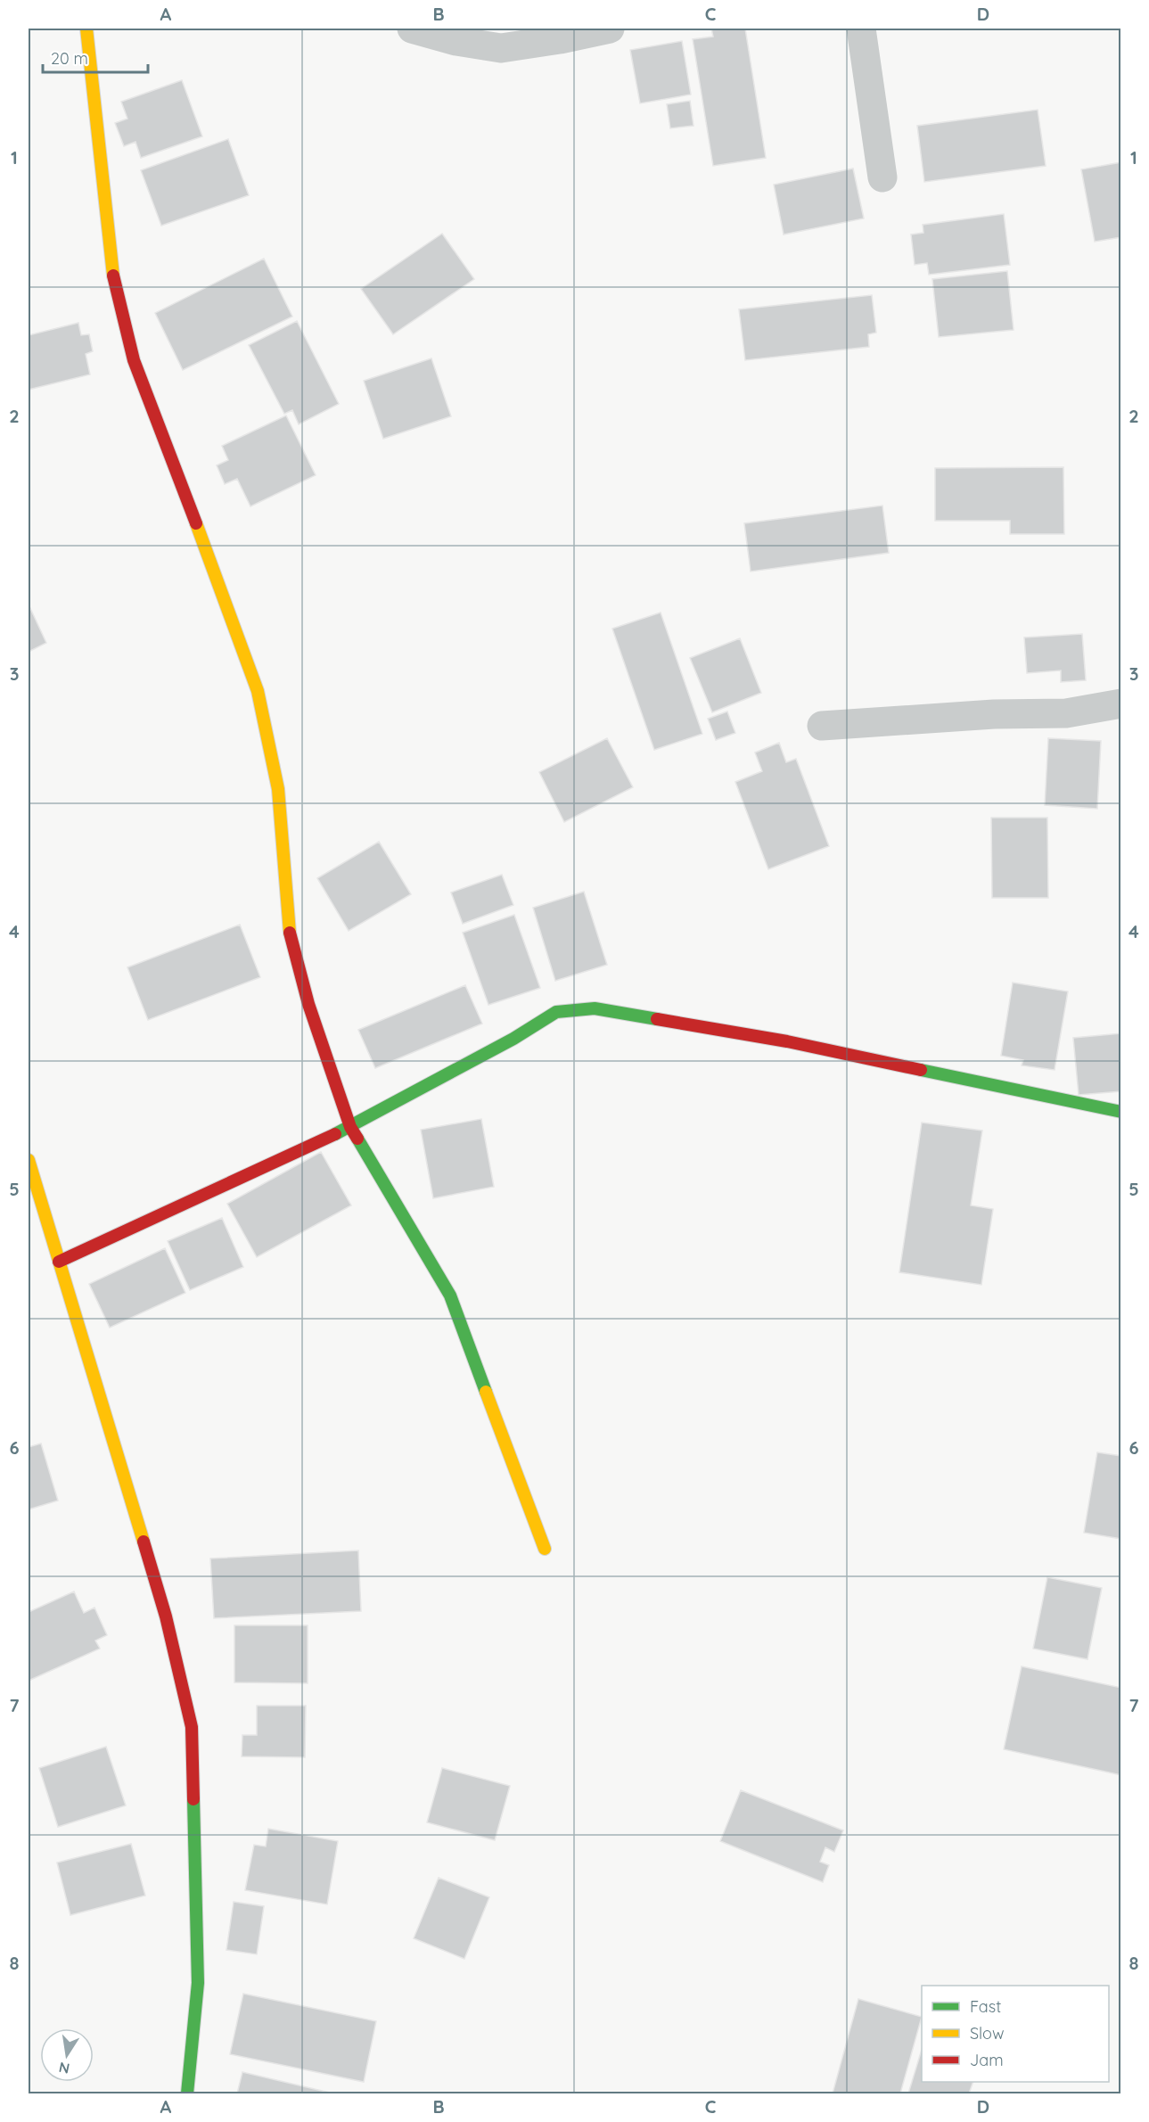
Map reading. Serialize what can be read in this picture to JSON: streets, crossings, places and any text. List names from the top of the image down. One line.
{"legend":["Fast","Slow","Jam"],"scale_bar":"20 m","north":"bottom","grid":{"columns":["A","B","C","D"],"rows":["1","2","3","4","5","6","7","8"]}}
